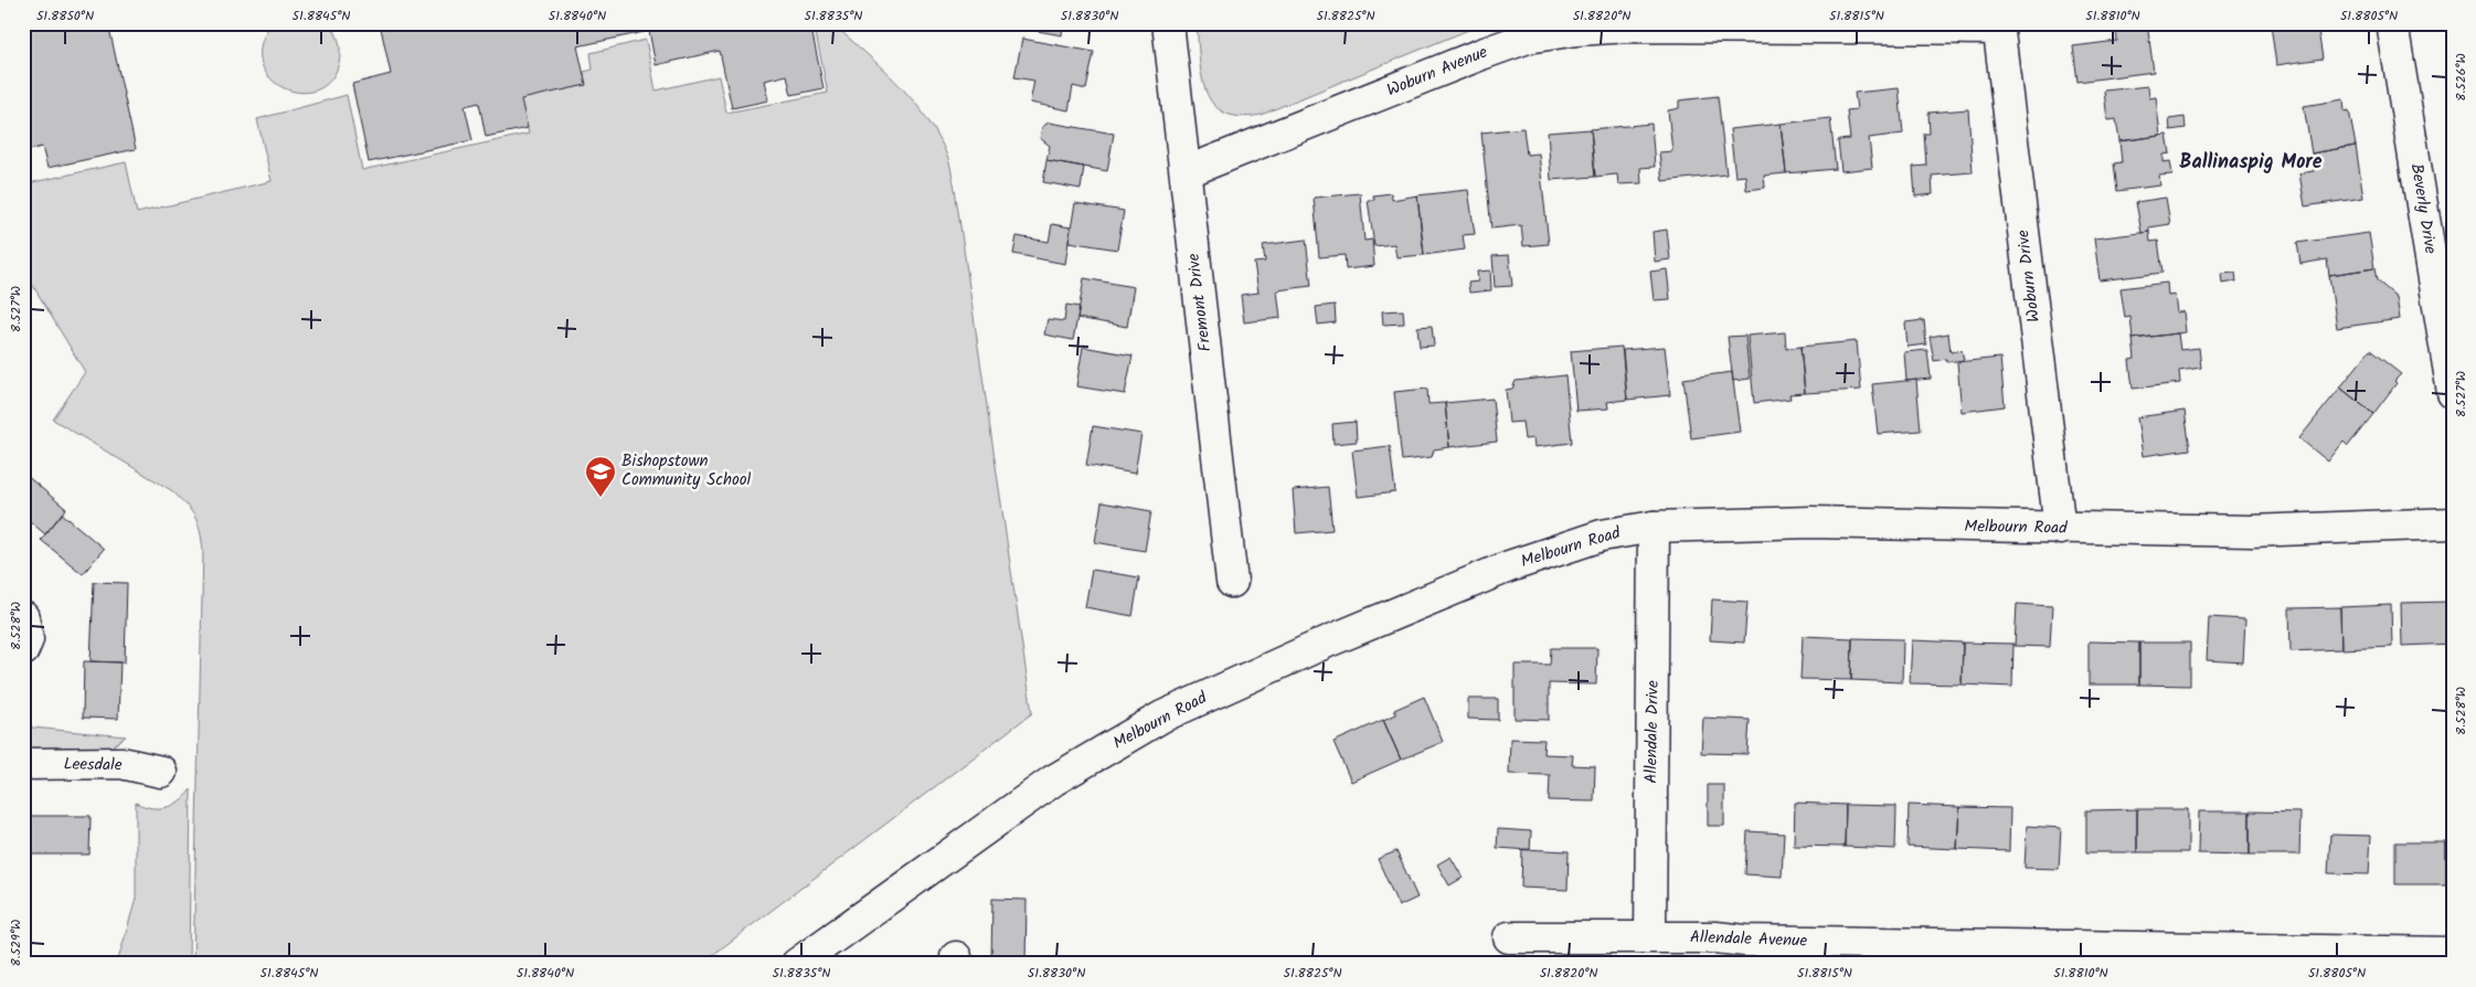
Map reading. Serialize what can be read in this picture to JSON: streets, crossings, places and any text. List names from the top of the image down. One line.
{"streets":{"street":["Woburn Avenue","Beverly Drive","Woburn Drive","Fremont Drive","Melbourn Road","Allendale Drive","Leesdale","Allendale Avenue"]},"crossings":[["Woburn Avenue","Woburn Drive"],["Woburn Avenue","Fremont Drive"],["Woburn Drive","Melbourn Road"],["Melbourn Road","Allendale Drive"],["Allendale Drive","Allendale Avenue"]],"districts":["Ballinaspig More"],"places":{"school or university":["Bishopstown Community School"]},"coordinates":["51.8850°N","51.8845°N","51.8840°N","51.8835°N","51.8830°N","51.8825°N","51.8820°N","51.8815°N","51.8810°N","51.8805°N","8.526°W","8.527°W","8.528°W","8.529°W"]}
